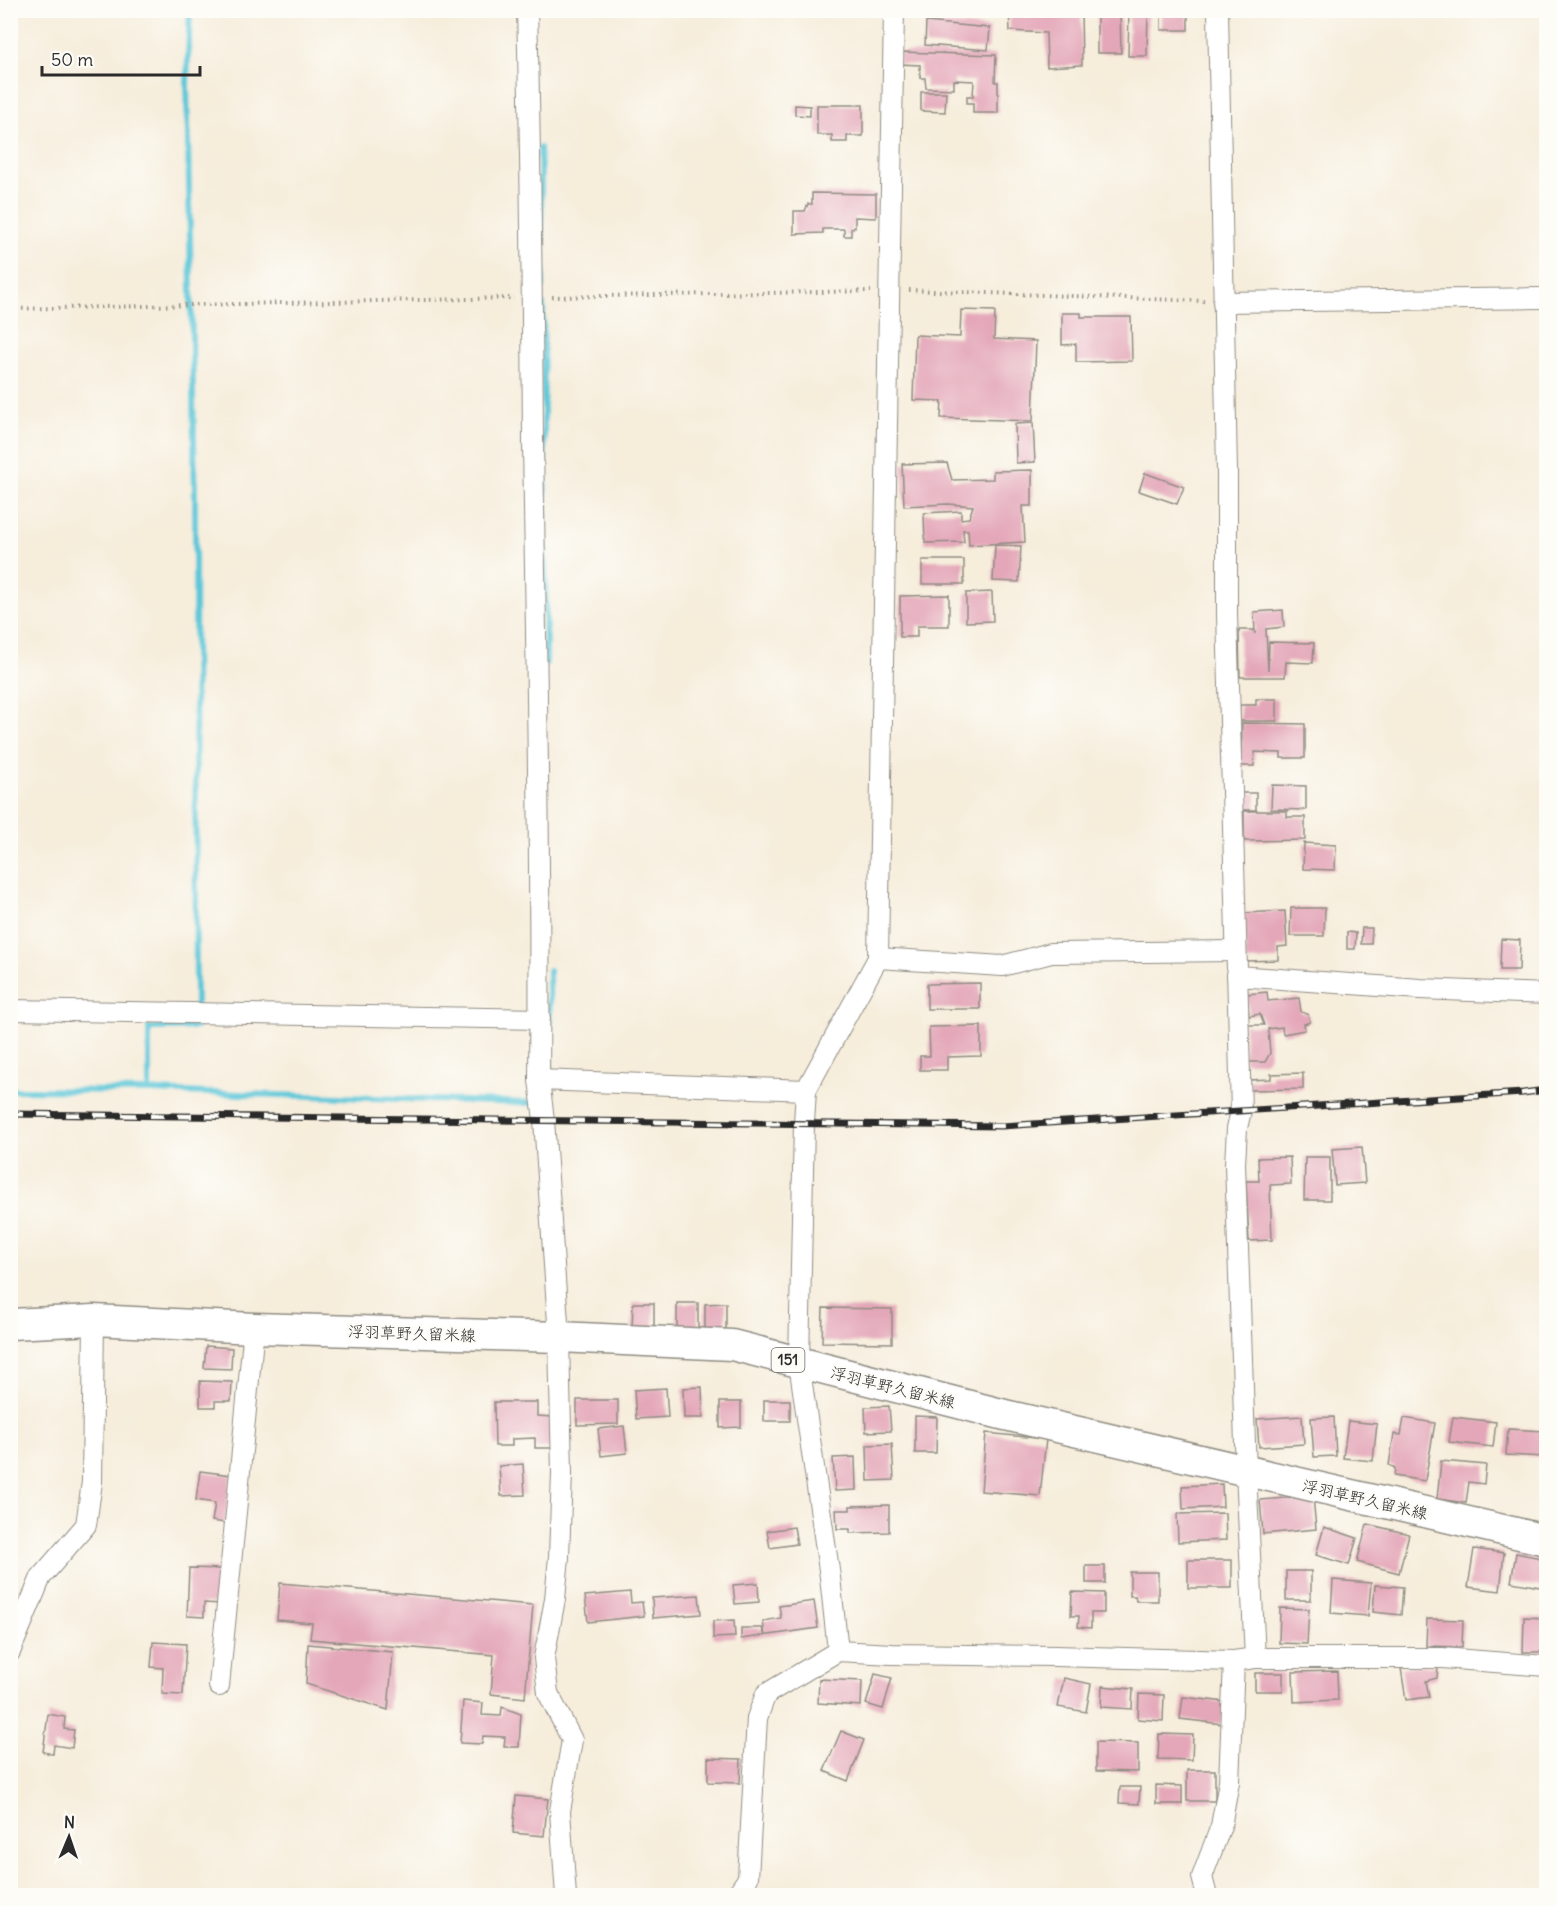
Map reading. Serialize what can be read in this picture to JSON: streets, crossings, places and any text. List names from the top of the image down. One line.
{"streets":{"main road":["浮羽草野久留米線","151"]},"scale_bar":"50 m","north":"top"}
